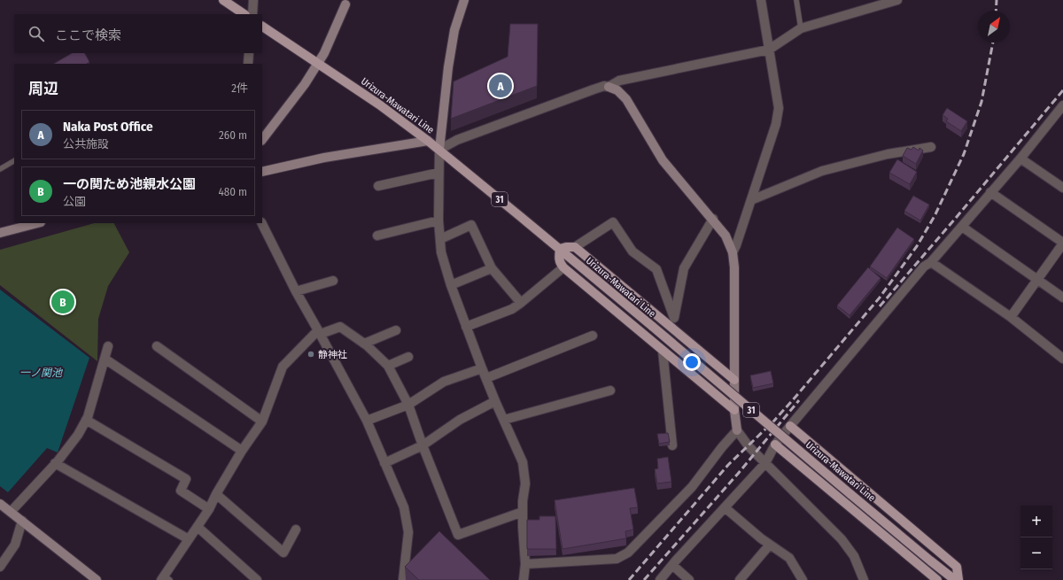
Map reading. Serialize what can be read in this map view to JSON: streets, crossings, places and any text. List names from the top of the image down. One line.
{"streets":{"main road":["Urizura-Mawatari Line","31"]},"water":["一ノ関池"],"places":["静神社"],"north":"top right","page":{"search":"ここで検索","heading":["周辺","2件"],"pins":["A","B"],"list":[{"mark":"A","name":"Naka Post Office","note":"公共施設","value":"260 m"},{"mark":"B","name":"一の関ため池親水公園","note":"公園","value":"480 m"}],"map_buttons":["+","−"]}}
